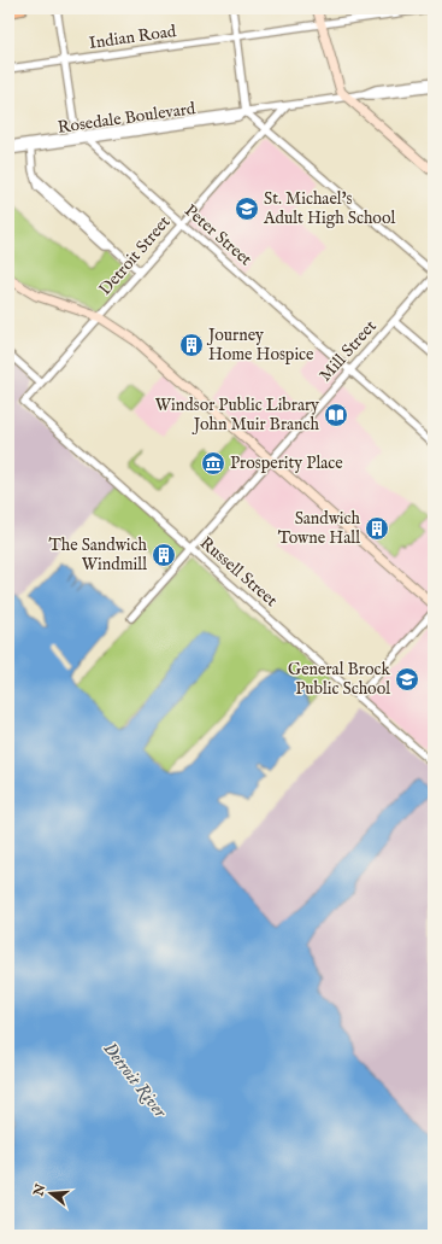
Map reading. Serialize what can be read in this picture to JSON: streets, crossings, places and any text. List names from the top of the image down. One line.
{"streets":{"street":["Indian Road","Rosedale Boulevard","Peter Street","Detroit Street","Mill Street","Russell Street"]},"crossings":[["Indian Road","Peter Street"],["Rosedale Boulevard","Peter Street"],["Rosedale Boulevard","Detroit Street"],["Peter Street","Detroit Street"],["Peter Street","Mill Street"],["Detroit Street","Russell Street"],["Mill Street","Russell Street"]],"water":["Detroit River"],"places":{"school or university":["St. Michael's Adult High School","General Brock Public School"],"building":["Journey Home Hospice","Sandwich Towne Hall","The Sandwich Windmill"],"library":["Windsor Public Library John Muir Branch"],"museum":["Prosperity Place"]},"north":"left"}
